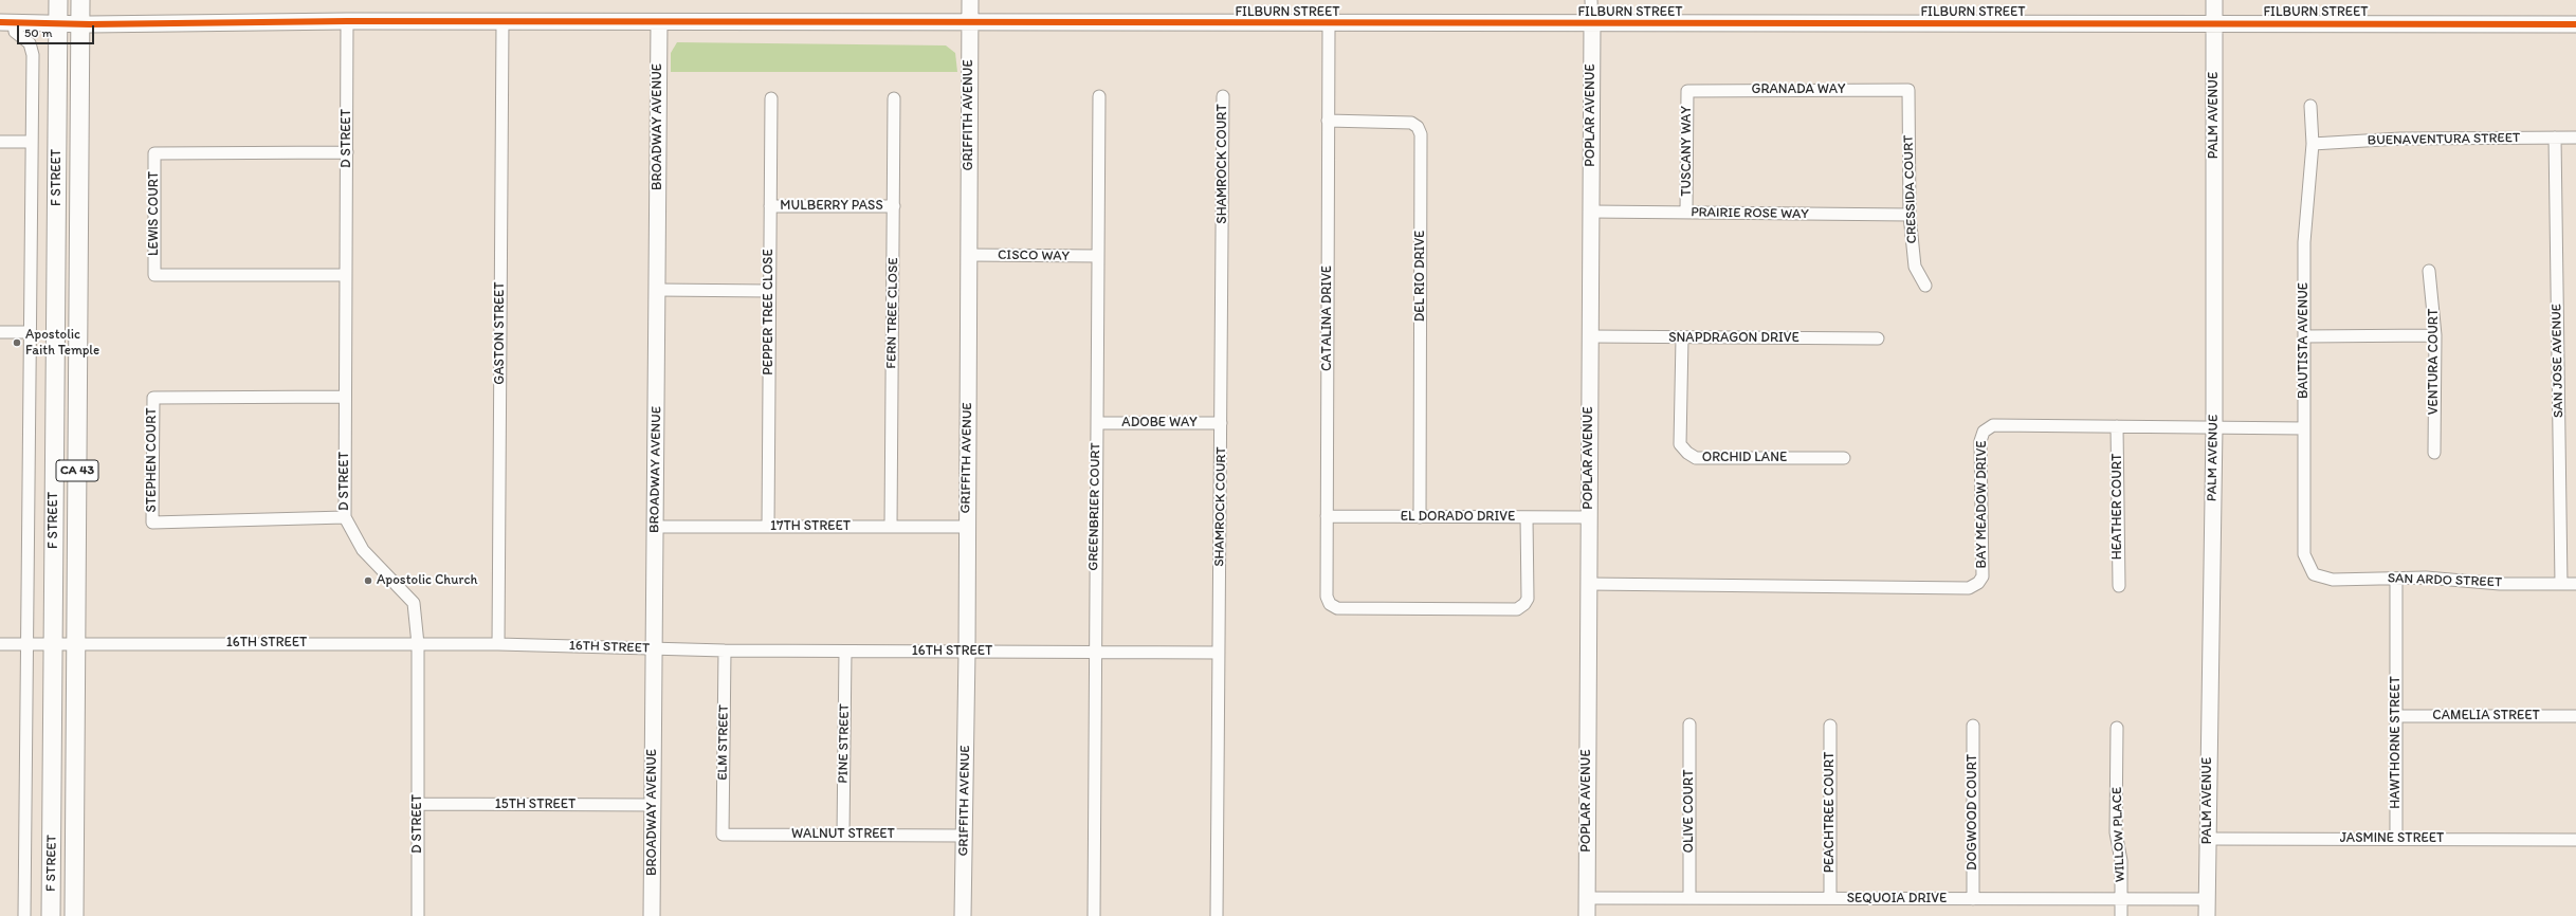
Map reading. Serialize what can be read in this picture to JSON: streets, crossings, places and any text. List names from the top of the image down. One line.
{"streets":{"main road":["F STREET","CA 43"],"street":["FILBURN STREET","GRANADA WAY","GRIFFITH AVENUE","POPLAR AVENUE","PALM AVENUE","BROADWAY AVENUE","D STREET","BUENAVENTURA STREET","TUSCANY WAY","SHAMROCK COURT","CRESSIDA COURT","MULBERRY PASS","LEWIS COURT","PRAIRIE ROSE WAY","CISCO WAY","DEL RIO DRIVE","PEPPER TREE CLOSE","FERN TREE CLOSE","CATALINA DRIVE","GASTON STREET","SNAPDRAGON DRIVE","BAUTISTA AVENUE","SAN JOSE AVENUE","VENTURA COURT","ADOBE WAY","ORCHID LANE","STEPHEN COURT","BAY MEADOW DRIVE","GREENBRIER COURT","HEATHER COURT","EL DORADO DRIVE","17TH STREET","SAN ARDO STREET","16TH STREET","CAMELIA STREET","ELM STREET","HAWTHORNE STREET","PINE STREET","15TH STREET","OLIVE COURT","PEACHTREE COURT","DOGWOOD COURT","WALNUT STREET","WILLOW PLACE","JASMINE STREET","SEQUOIA DRIVE"]},"crossings":[["FILBURN STREET","GRIFFITH AVENUE"],["FILBURN STREET","POPLAR AVENUE"],["FILBURN STREET","PALM AVENUE"],["FILBURN STREET","BROADWAY AVENUE"],["FILBURN STREET","D STREET"],["FILBURN STREET","F STREET"],["FILBURN STREET","CATALINA DRIVE"],["FILBURN STREET","GASTON STREET"],["FILBURN STREET","CA 43"],["GRANADA WAY","TUSCANY WAY"],["GRANADA WAY","CRESSIDA COURT"],["GRIFFITH AVENUE","CISCO WAY"],["GRIFFITH AVENUE","17TH STREET"],["GRIFFITH AVENUE","16TH STREET"],["GRIFFITH AVENUE","WALNUT STREET"],["POPLAR AVENUE","PRAIRIE ROSE WAY"],["POPLAR AVENUE","SNAPDRAGON DRIVE"],["POPLAR AVENUE","BAY MEADOW DRIVE"],["POPLAR AVENUE","EL DORADO DRIVE"],["POPLAR AVENUE","SEQUOIA DRIVE"],["PALM AVENUE","BAY MEADOW DRIVE"],["PALM AVENUE","JASMINE STREET"],["PALM AVENUE","SEQUOIA DRIVE"],["BROADWAY AVENUE","17TH STREET"],["BROADWAY AVENUE","16TH STREET"],["BROADWAY AVENUE","15TH STREET"],["D STREET","LEWIS COURT"],["D STREET","STEPHEN COURT"],["D STREET","16TH STREET"],["D STREET","15TH STREET"],["BUENAVENTURA STREET","BAUTISTA AVENUE"],["BUENAVENTURA STREET","SAN JOSE AVENUE"],["TUSCANY WAY","PRAIRIE ROSE WAY"],["SHAMROCK COURT","ADOBE WAY"],["SHAMROCK COURT","16TH STREET"],["F STREET","CA 43"],["F STREET","16TH STREET"],["CRESSIDA COURT","PRAIRIE ROSE WAY"],["MULBERRY PASS","PEPPER TREE CLOSE"],["MULBERRY PASS","FERN TREE CLOSE"],["CISCO WAY","GREENBRIER COURT"],["DEL RIO DRIVE","CATALINA DRIVE"],["DEL RIO DRIVE","EL DORADO DRIVE"],["PEPPER TREE CLOSE","17TH STREET"],["FERN TREE CLOSE","17TH STREET"],["CATALINA DRIVE","EL DORADO DRIVE"],["GASTON STREET","16TH STREET"],["SNAPDRAGON DRIVE","ORCHID LANE"],["BAUTISTA AVENUE","BAY MEADOW DRIVE"],["BAUTISTA AVENUE","SAN ARDO STREET"],["SAN JOSE AVENUE","SAN ARDO STREET"],["ADOBE WAY","GREENBRIER COURT"],["BAY MEADOW DRIVE","HEATHER COURT"],["GREENBRIER COURT","16TH STREET"],["SAN ARDO STREET","HAWTHORNE STREET"],["16TH STREET","ELM STREET"],["16TH STREET","PINE STREET"],["CAMELIA STREET","HAWTHORNE STREET"],["ELM STREET","WALNUT STREET"],["HAWTHORNE STREET","JASMINE STREET"],["PINE STREET","WALNUT STREET"],["OLIVE COURT","SEQUOIA DRIVE"],["PEACHTREE COURT","SEQUOIA DRIVE"],["DOGWOOD COURT","SEQUOIA DRIVE"],["WILLOW PLACE","SEQUOIA DRIVE"]],"places":["Apostolic Faith Temple","Apostolic Church"],"scale_bar":"50 m"}
